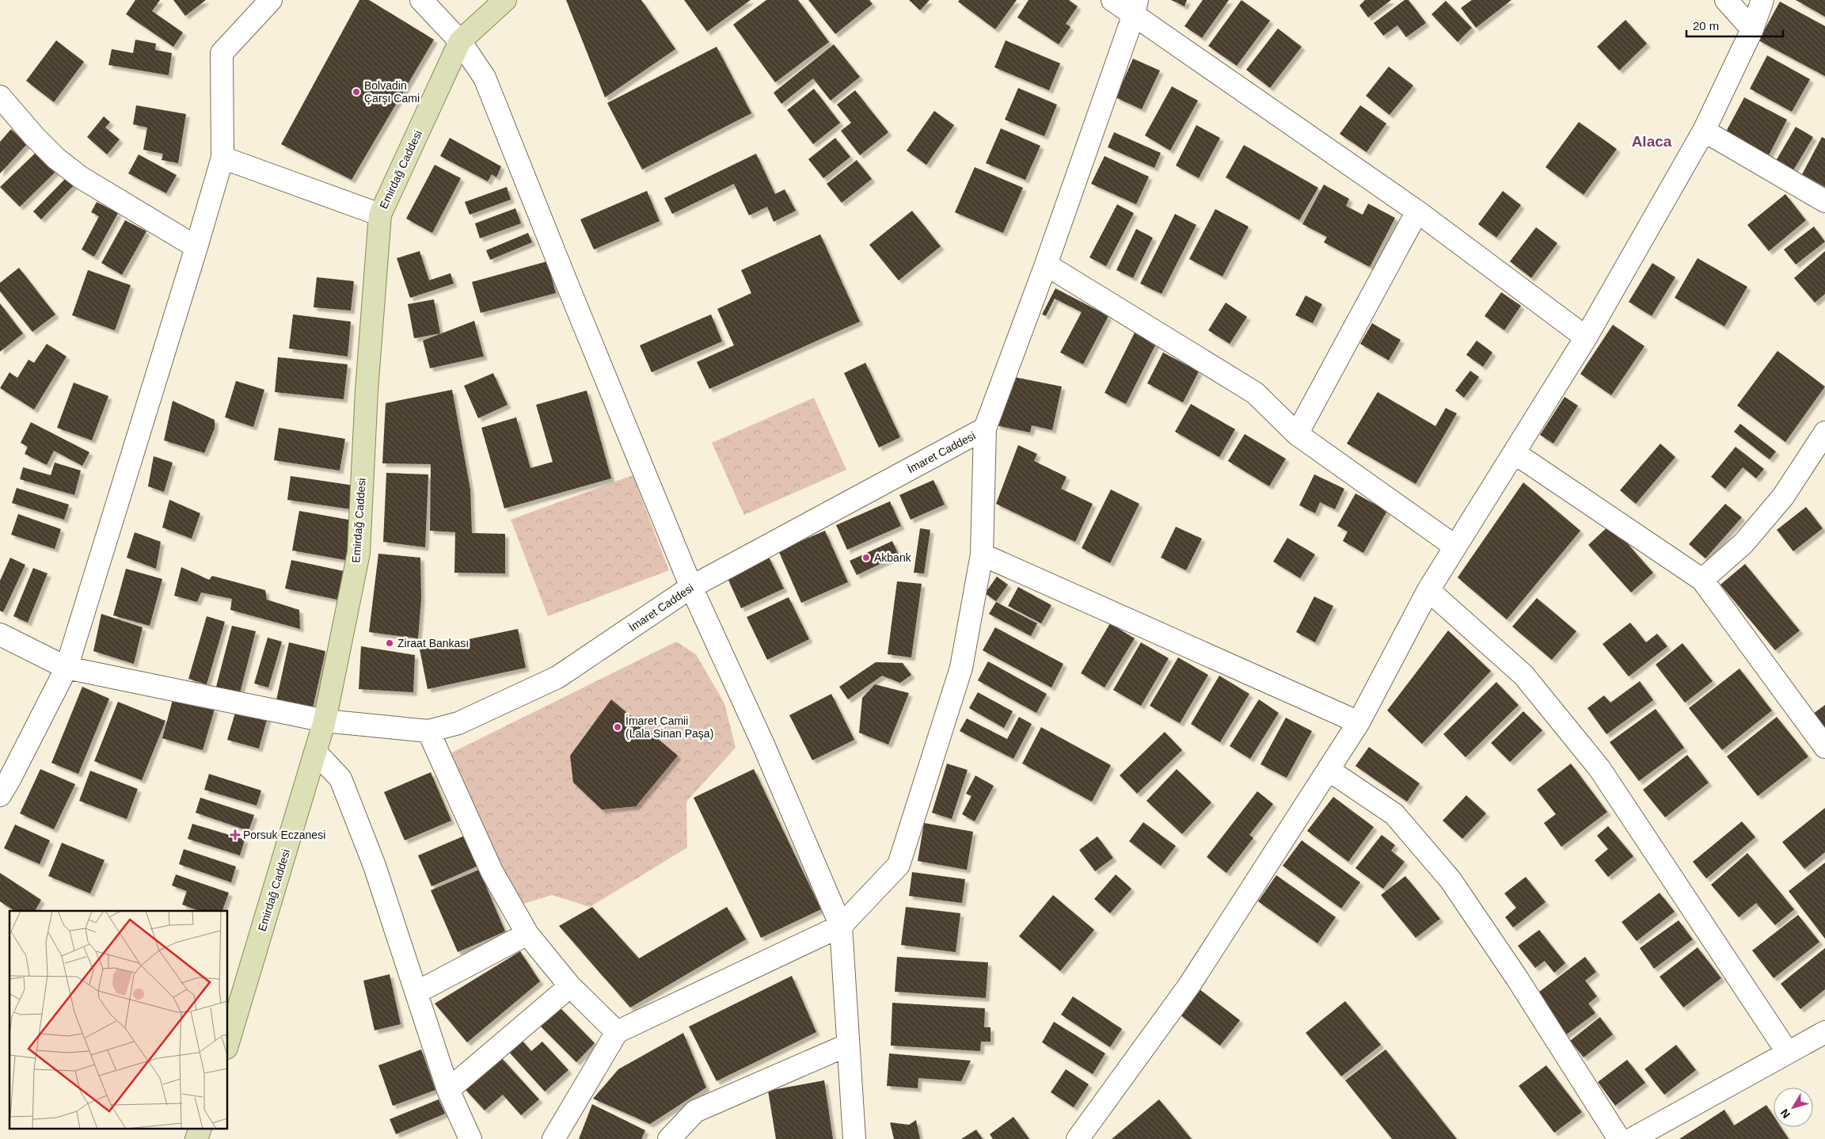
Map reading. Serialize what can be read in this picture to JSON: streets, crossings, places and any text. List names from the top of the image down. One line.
{"streets":{"main road":["Emirdağ Caddesi"],"street":["İmaret Caddesi"]},"crossings":[["Emirdağ Caddesi","İmaret Caddesi"]],"districts":["Alaca"],"places":{"other":["Bolvadin Çarşı Cami","Akbank","Ziraat Bankası","İmaret Camii (Lala Sinan Paşa)"],"health":["Porsuk Eczanesi"]},"scale_bar":"20 m","north":"bottom left"}
